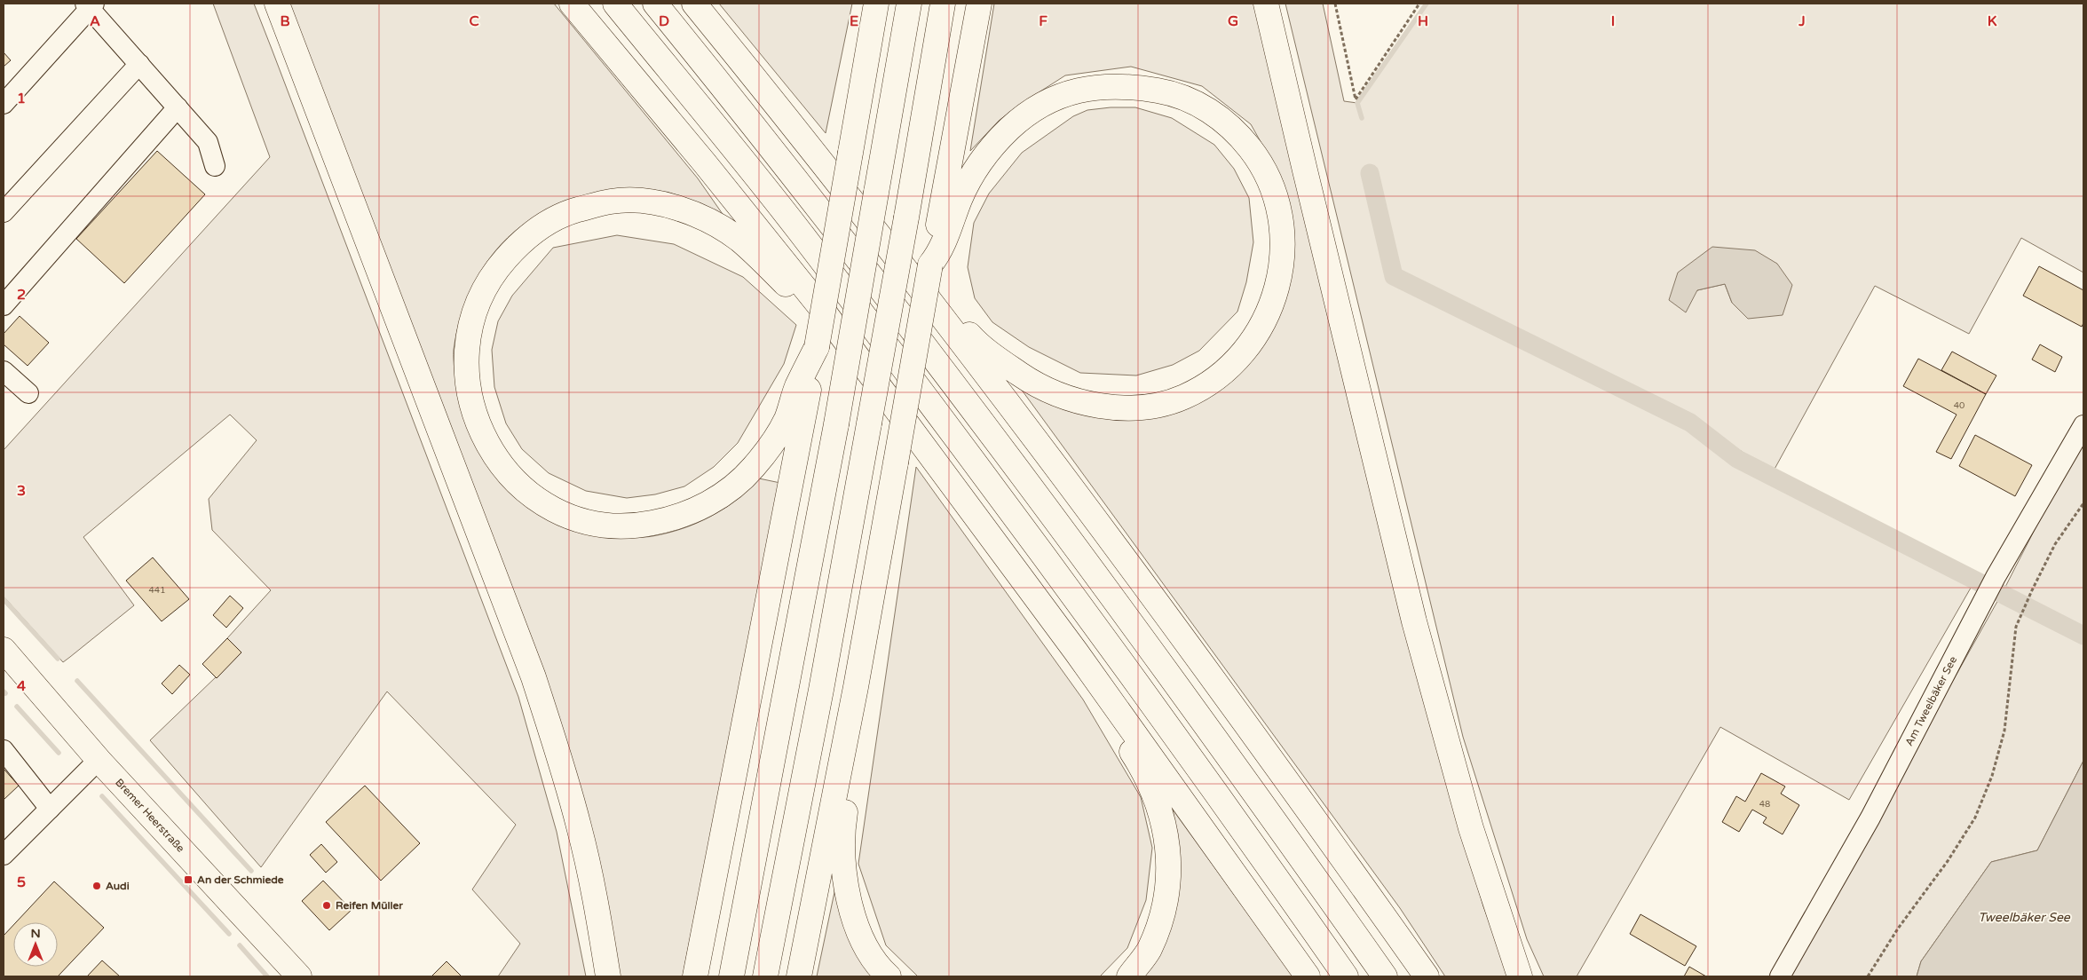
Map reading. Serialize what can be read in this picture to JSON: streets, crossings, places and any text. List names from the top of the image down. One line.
{"streets":{"main road":["Bremer Heerstraße"],"street":["Am Tweelbäker See"]},"water":["Tweelbäker See"],"places":{"transit":["An der Schmiede"],"other":["Audi","Reifen Müller"]},"house_numbers":["40","441","48"],"north":"top","grid":{"columns":["A","B","C","D","E","F","G","H","I","J","K"],"rows":["1","2","3","4","5"]}}
